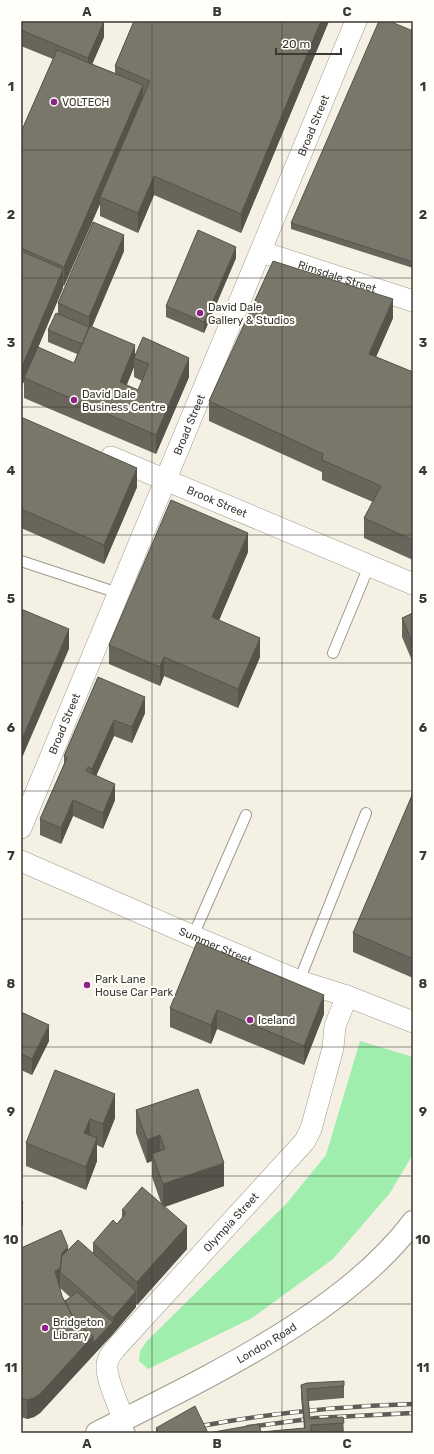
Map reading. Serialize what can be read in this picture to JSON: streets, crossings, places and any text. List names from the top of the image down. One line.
{"streets":{"main road":["London Road"],"street":["Broad Street","Rimsdale Street","Brook Street","Summer Street","Olympia Street"]},"crossings":[["Broad Street","Rimsdale Street"],["Broad Street","Brook Street"],["Summer Street","Olympia Street"],["Olympia Street","London Road"]],"places":["VOLTECH","David Dale Gallery & Studios","David Dale Business Centre","Park Lane House Car Park","Iceland","Bridgeton Library"],"scale_bar":"20 m","grid":{"columns":["A","B","C"],"rows":["1","2","3","4","5","6","7","8","9","10","11"]}}
